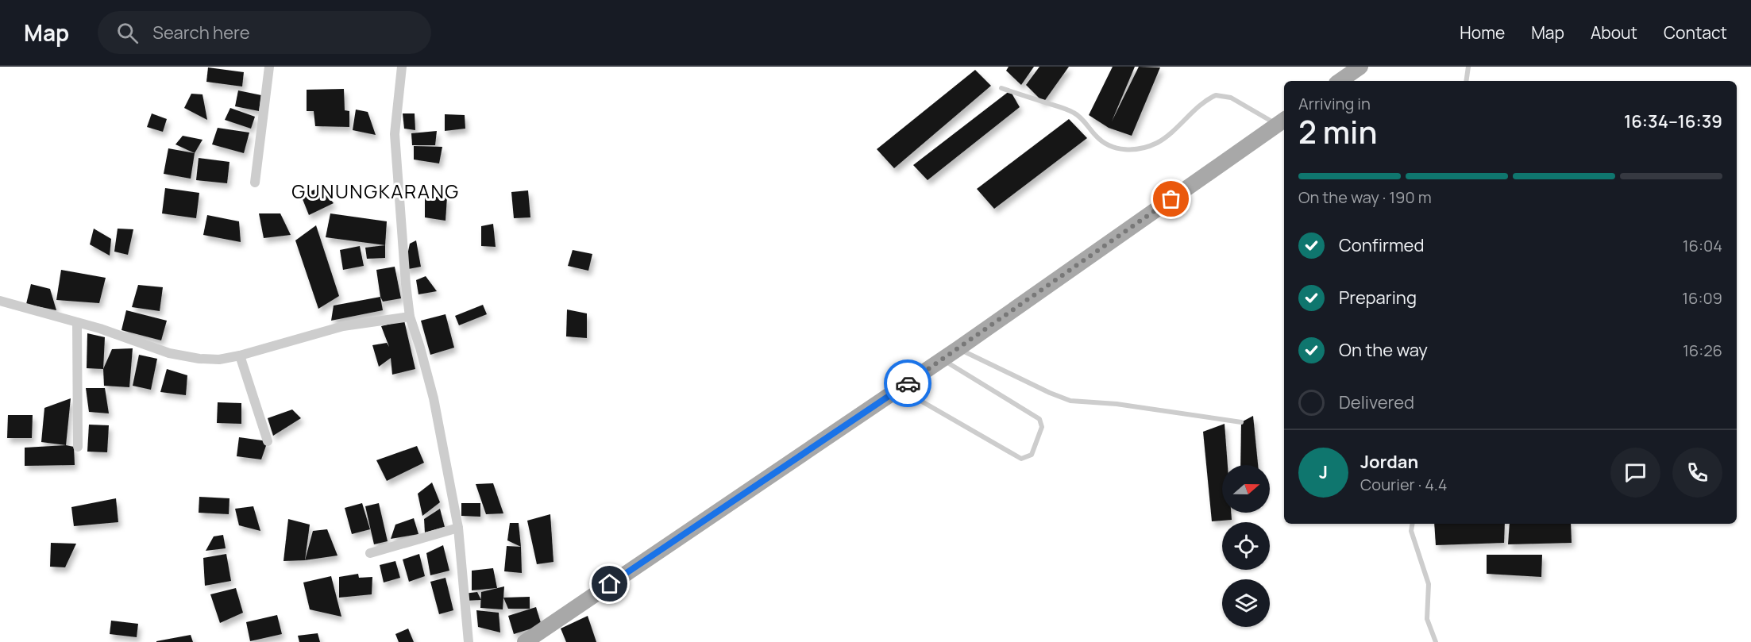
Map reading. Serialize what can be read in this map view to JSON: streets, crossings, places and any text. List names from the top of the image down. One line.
{"districts":["GUNUNGKARANG"],"north":"right","page":{"header":"Map","search":"Search here","nav":["Home","Map","About","Contact"],"heading":["2 min","Arriving in","16:34–16:39"],"panel":["Jordan","Courier · 4.4"],"bar":"On the way · 190 m","list":[["Confirmed","16:04"],["Preparing","16:09"],["On the way","16:26"],"Delivered"],"round":"J"}}
